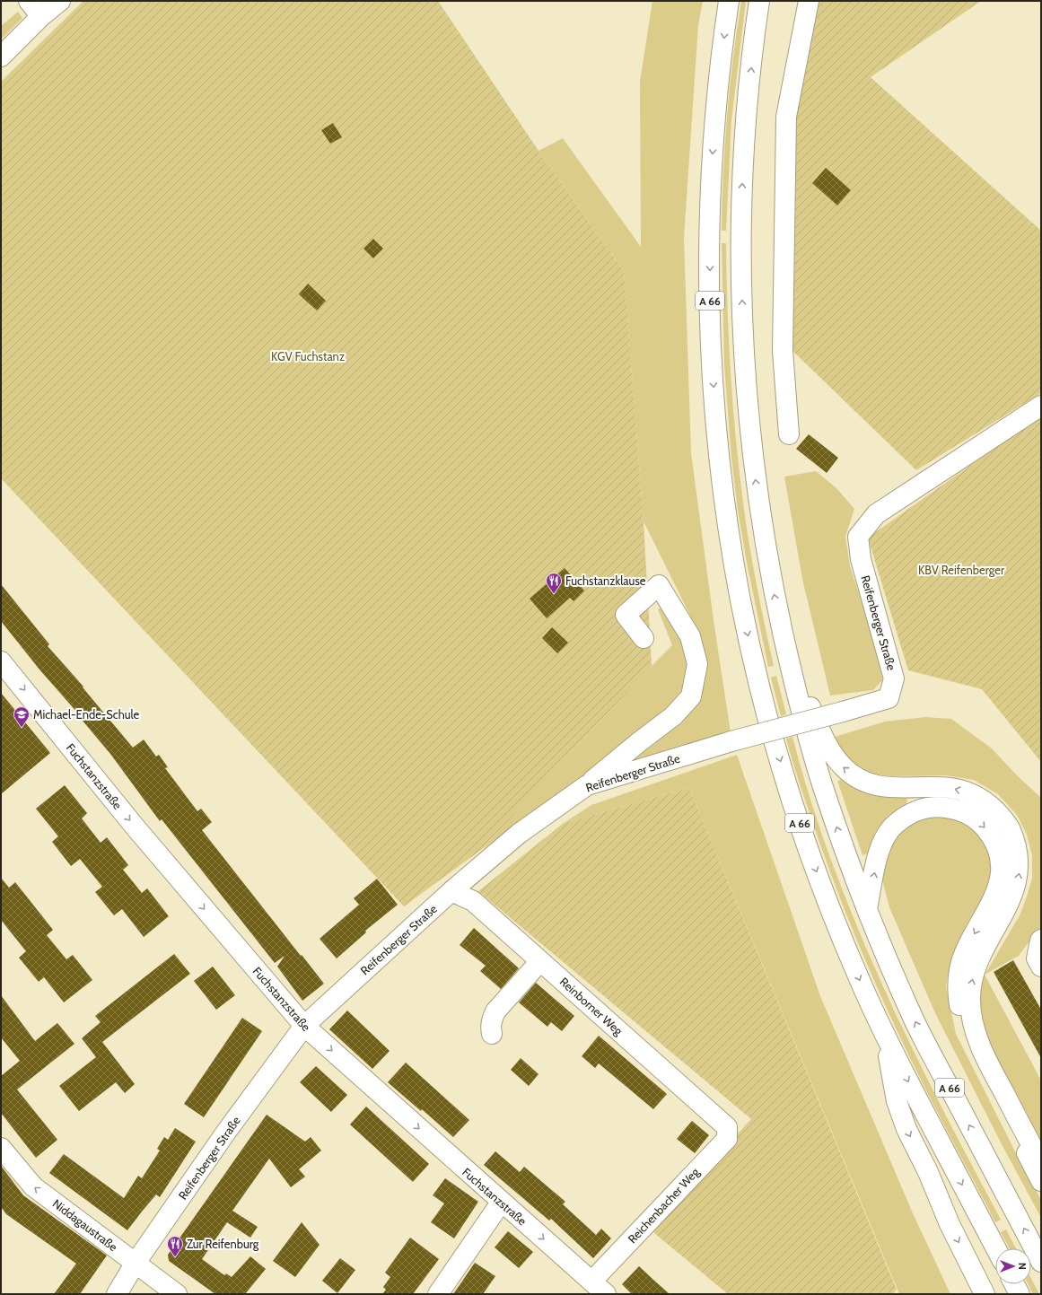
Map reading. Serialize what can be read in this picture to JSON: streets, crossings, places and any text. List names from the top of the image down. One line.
{"streets":{"main road":["A 66","Reifenberger Straße","Fuchstanzstraße","Reinborner Weg","Reichenbacher Weg","Niddagaustraße"]},"crossings":[["Reifenberger Straße","Fuchstanzstraße"],["Reifenberger Straße","Reinborner Weg"],["Reifenberger Straße","Niddagaustraße"],["Fuchstanzstraße","Reichenbacher Weg"],["Reinborner Weg","Reichenbacher Weg"]],"one_way":["Fuchstanzstraße","Niddagaustraße"],"parks":["KGV Fuchstanz","KBV Reifenberger"],"places":{"restaurant":["Fuchstanzklause","Zur Reifenburg"],"school or university":["Michael-Ende-Schule"]},"north":"right"}
